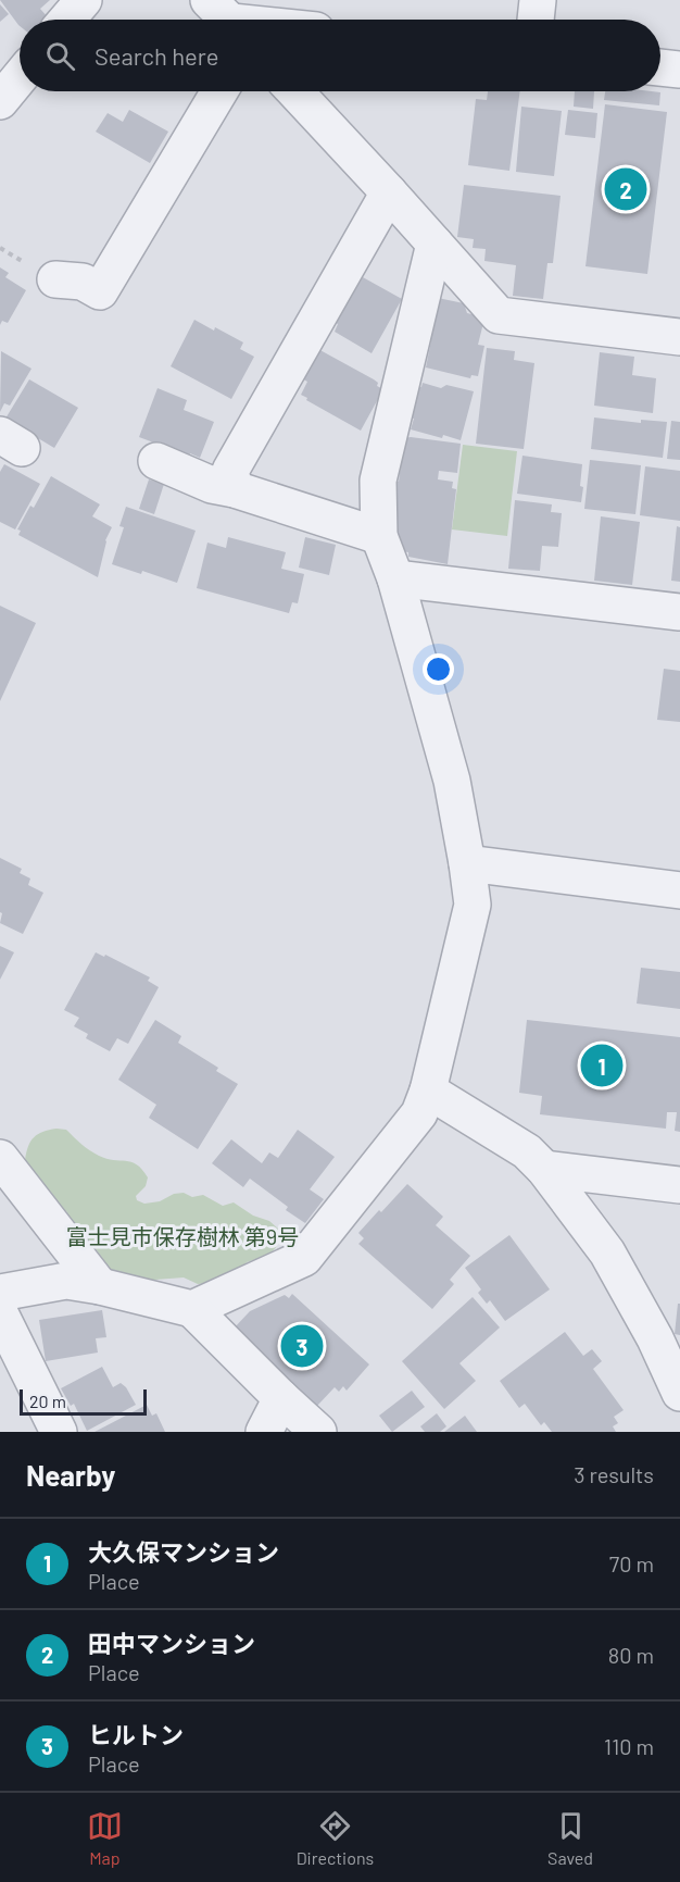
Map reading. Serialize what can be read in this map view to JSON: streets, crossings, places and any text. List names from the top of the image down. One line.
{"parks":["富士見市保存樹林 第9号"],"scale_bar":"20 m","page":{"search":"Search here","pins":["2","1","3"],"scale":"20 m","heading":["Nearby","3 results"],"list":[{"mark":"1","name":"大久保マンション","note":"Place","value":"70 m"},{"mark":"2","name":"田中マンション","note":"Place","value":"80 m"},{"mark":"3","name":"ヒルトン","note":"Place","value":"110 m"}],"nav":["Map","Directions","Saved"]}}
